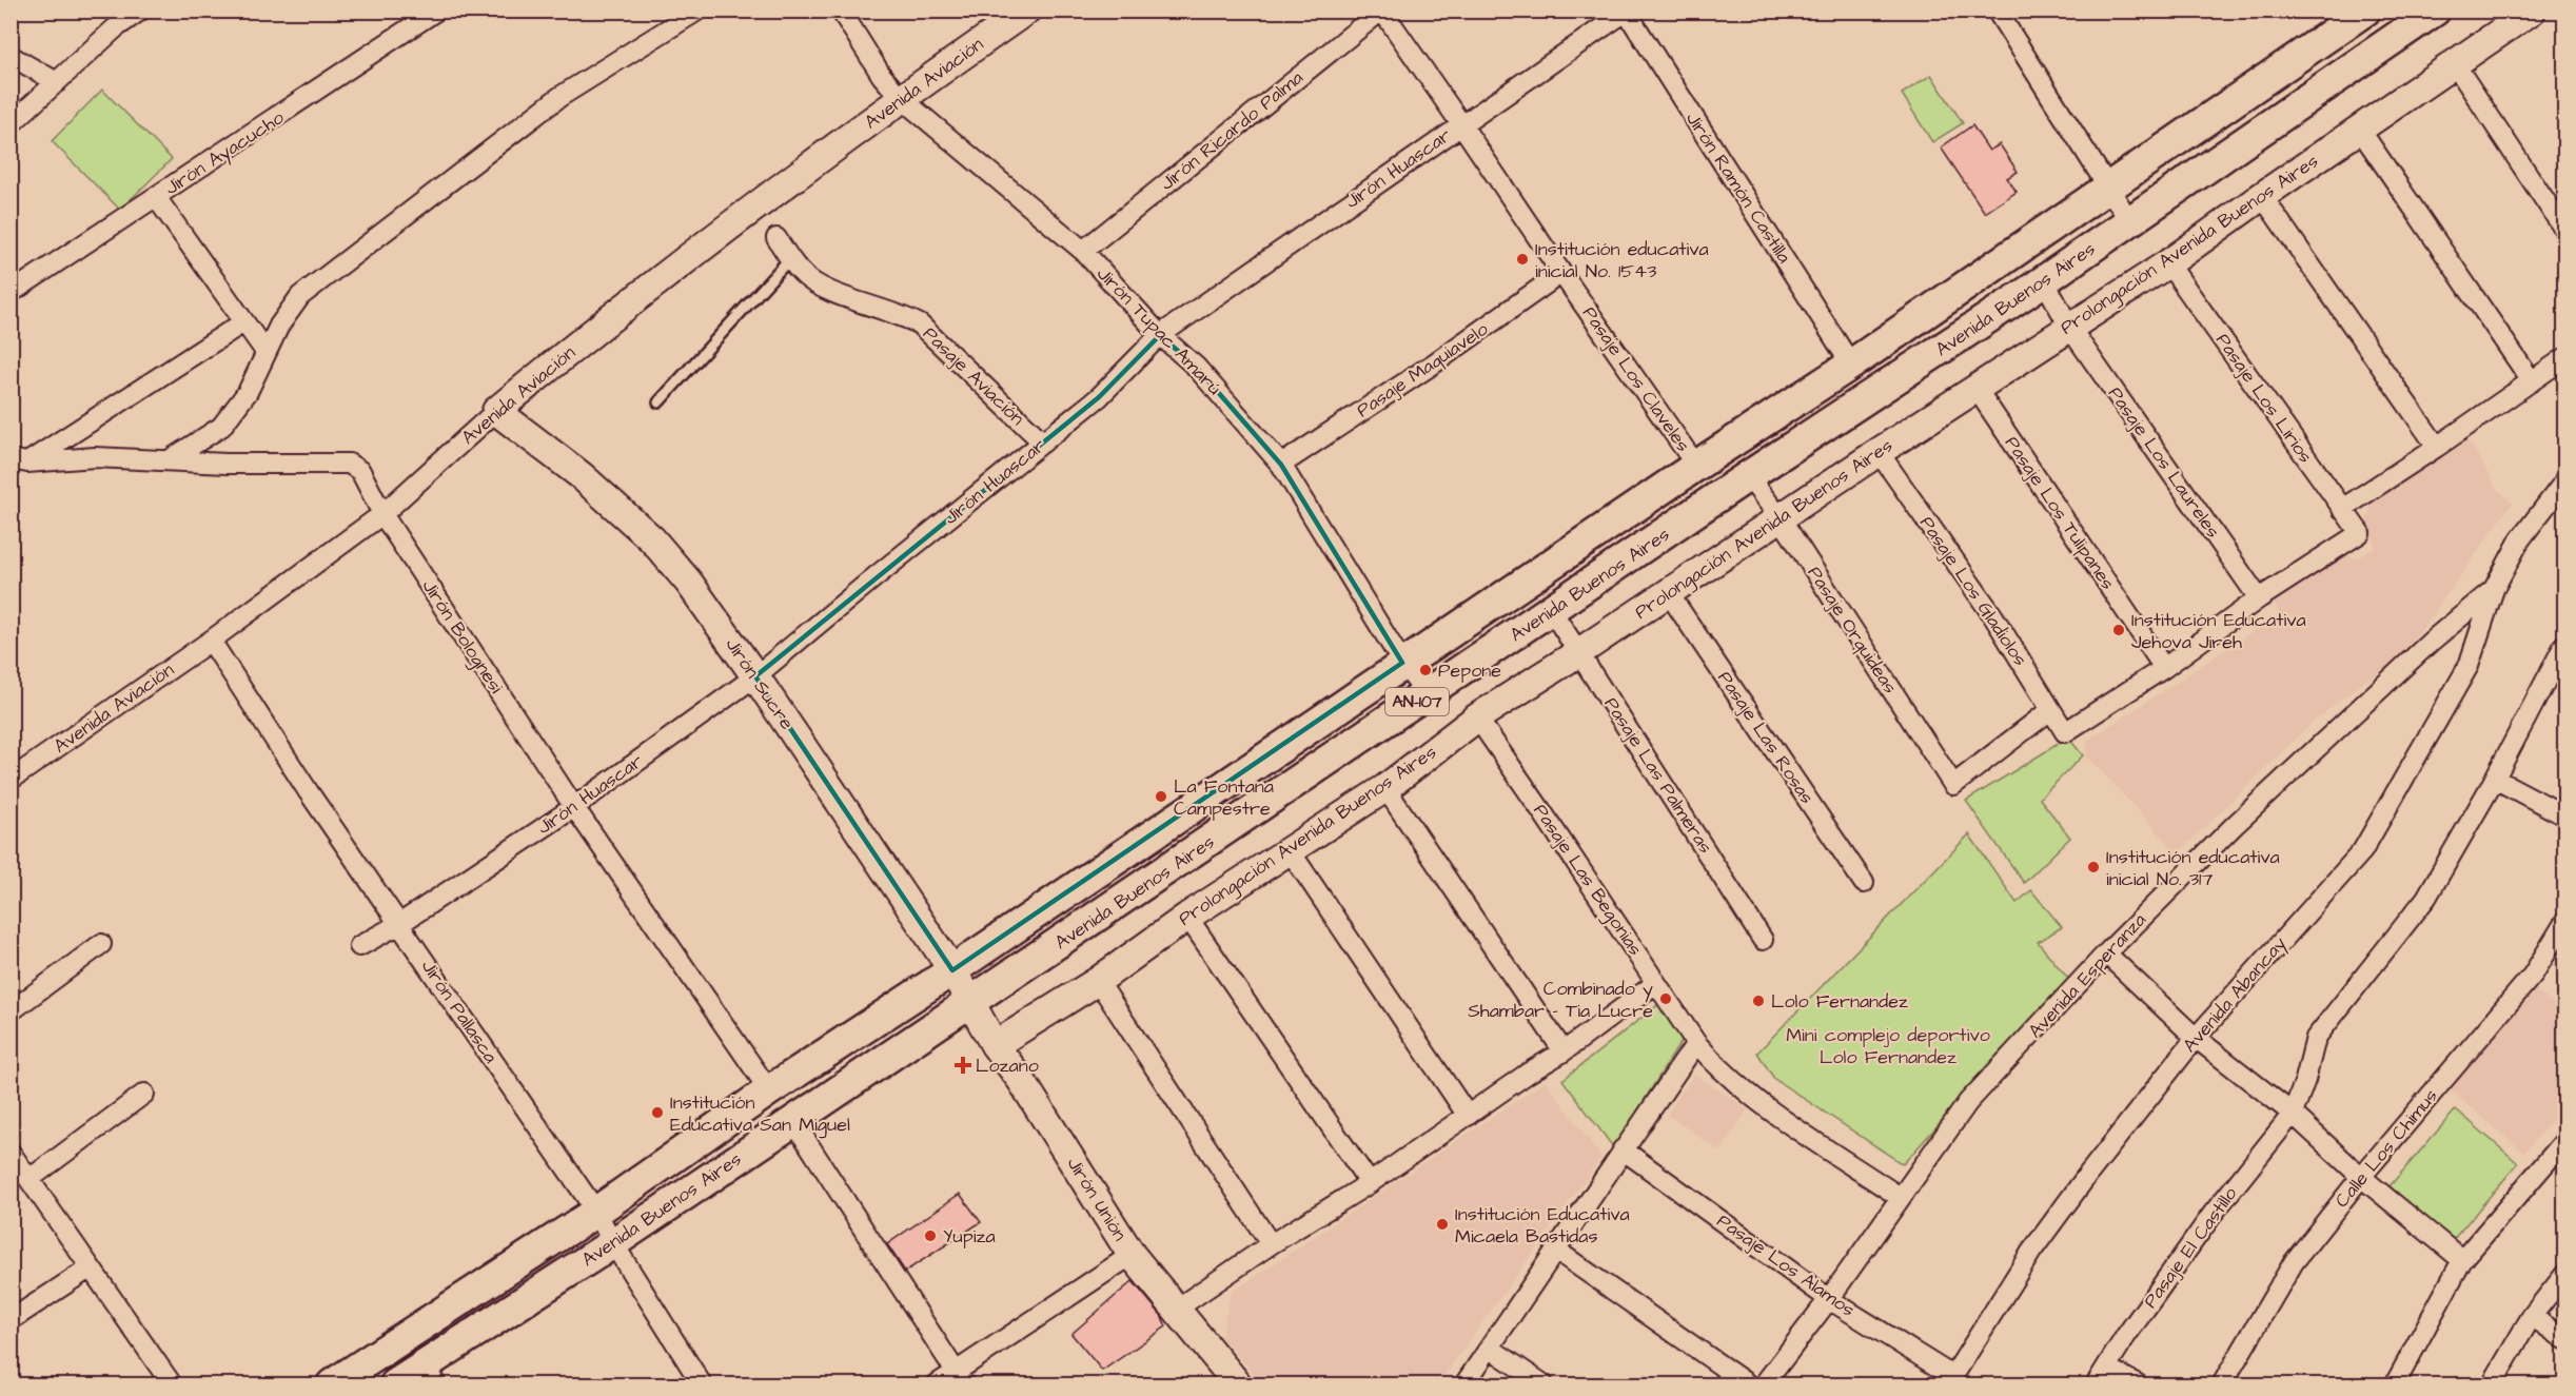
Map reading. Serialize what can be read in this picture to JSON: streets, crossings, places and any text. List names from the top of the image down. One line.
{"streets":{"main road":["Avenida Buenos Aires","AN-107"],"street":["Avenida Aviación","Jirón Ricardo Palma","Jirón Ayacucho","Jirón Huascar","Jirón Ramón Castilla","Prolongación Avenida Buenos Aires","Jirón Tupac Amarú","Pasaje Maquiavelo","Pasaje Aviación","Pasaje Los Claveles","Pasaje Los Lirios","Pasaje Los Laureles","Pasaje Los Tulipanes","Pasaje Los Gladiolos","Pasaje Orquideas","Jirón Bolognesi","Jirón Sucre","Pasaje Las Rosas","Pasaje Las Palmeras","Pasaje Las Begonias","Avenida Esperanza","Avenida Abancay","Jirón Pallasca","Calle Los Chimus","Jirón Unión","Pasaje El Castillo","Pasaje Los Alamos"]},"crossings":[["Avenida Aviación","Jirón Tupac Amarú"],["Avenida Aviación","Jirón Bolognesi"],["Avenida Aviación","Jirón Sucre"],["Avenida Aviación","Jirón Pallasca"],["Jirón Ricardo Palma","Jirón Tupac Amarú"],["Jirón Ricardo Palma","Pasaje Los Claveles"],["Jirón Huascar","Jirón Ramón Castilla"],["Jirón Huascar","Jirón Tupac Amarú"],["Jirón Huascar","Pasaje Aviación"],["Jirón Huascar","Pasaje Los Claveles"],["Jirón Huascar","Jirón Bolognesi"],["Jirón Huascar","Jirón Sucre"],["Jirón Huascar","Jirón Pallasca"],["Jirón Ramón Castilla","Avenida Buenos Aires"],["Prolongación Avenida Buenos Aires","Pasaje Los Lirios"],["Prolongación Avenida Buenos Aires","Pasaje Los Laureles"],["Prolongación Avenida Buenos Aires","Pasaje Los Tulipanes"],["Prolongación Avenida Buenos Aires","Pasaje Los Gladiolos"],["Prolongación Avenida Buenos Aires","Pasaje Orquideas"],["Prolongación Avenida Buenos Aires","Pasaje Las Rosas"],["Prolongación Avenida Buenos Aires","Pasaje Las Palmeras"],["Prolongación Avenida Buenos Aires","Pasaje Las Begonias"],["Prolongación Avenida Buenos Aires","Jirón Unión"],["Avenida Buenos Aires","Jirón Tupac Amarú"],["Avenida Buenos Aires","Pasaje Los Claveles"],["Avenida Buenos Aires","Pasaje Los Laureles"],["Avenida Buenos Aires","Pasaje Orquideas"],["Avenida Buenos Aires","Jirón Bolognesi"],["Avenida Buenos Aires","Jirón Sucre"],["Avenida Buenos Aires","Pasaje Las Palmeras"],["Avenida Buenos Aires","Jirón Pallasca"],["Avenida Buenos Aires","Jirón Unión"],["Jirón Tupac Amarú","Pasaje Maquiavelo"],["Pasaje Maquiavelo","Pasaje Los Claveles"],["Pasaje Los Lirios","Pasaje Los Laureles"],["Pasaje Los Tulipanes","Pasaje Los Gladiolos"],["Pasaje Los Gladiolos","Pasaje Orquideas"],["Jirón Sucre","Jirón Unión"],["Pasaje Las Begonias","Avenida Esperanza"],["Avenida Esperanza","Avenida Abancay"],["Avenida Esperanza","Pasaje Los Alamos"],["Avenida Abancay","Pasaje Los Alamos"]],"parks":["Mini complejo deportivo Lolo Fernandez"],"places":{"other":["Institución educativa inicial No. 1543","Institución Educativa Jehova Jireh","Pepone","La Fontana Campestre","Institución educativa inicial No. 317","Combinado y Shambar - Tia Lucre","Lolo Fernandez","Institución Educativa San Miguel","Institución Educativa Micaela Bastidas","Yupiza"],"health":["Lozano"]}}
